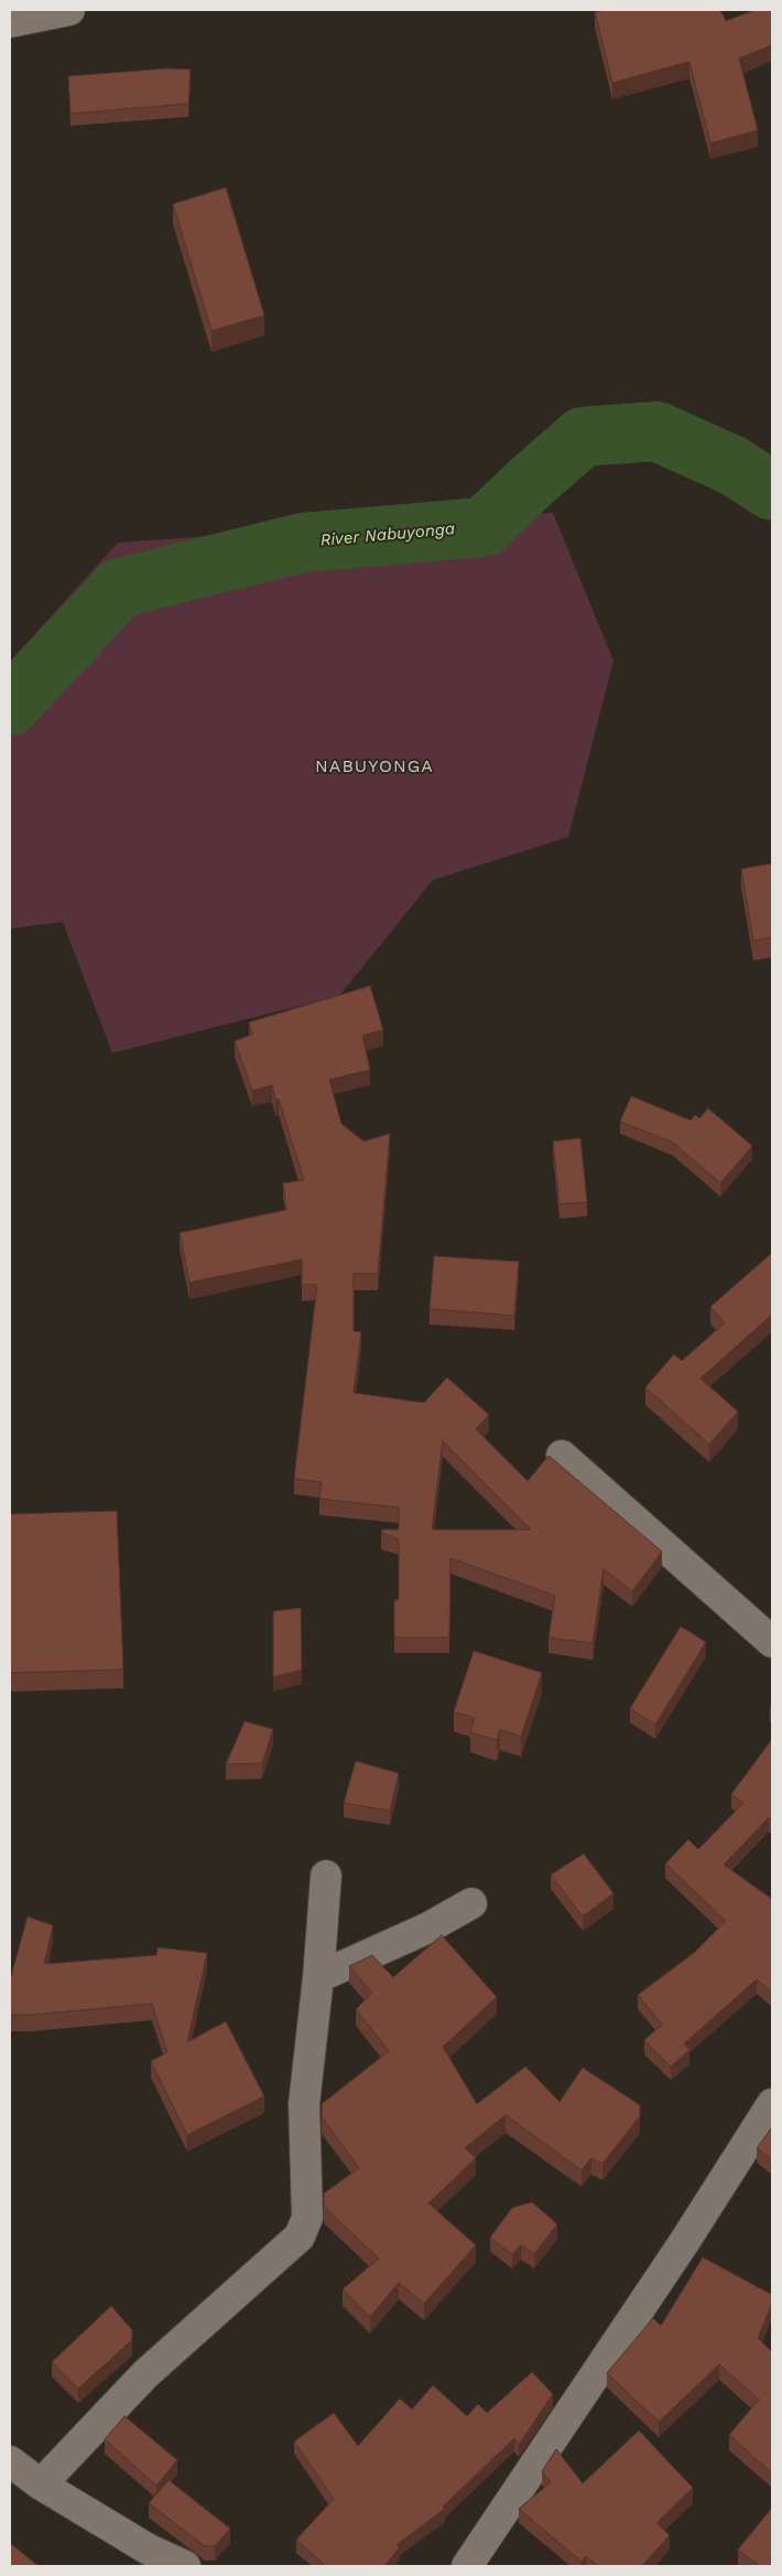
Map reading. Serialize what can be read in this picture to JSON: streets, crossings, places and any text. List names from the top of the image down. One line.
{"districts":["NABUYONGA"],"water":["River Nabuyonga"]}
